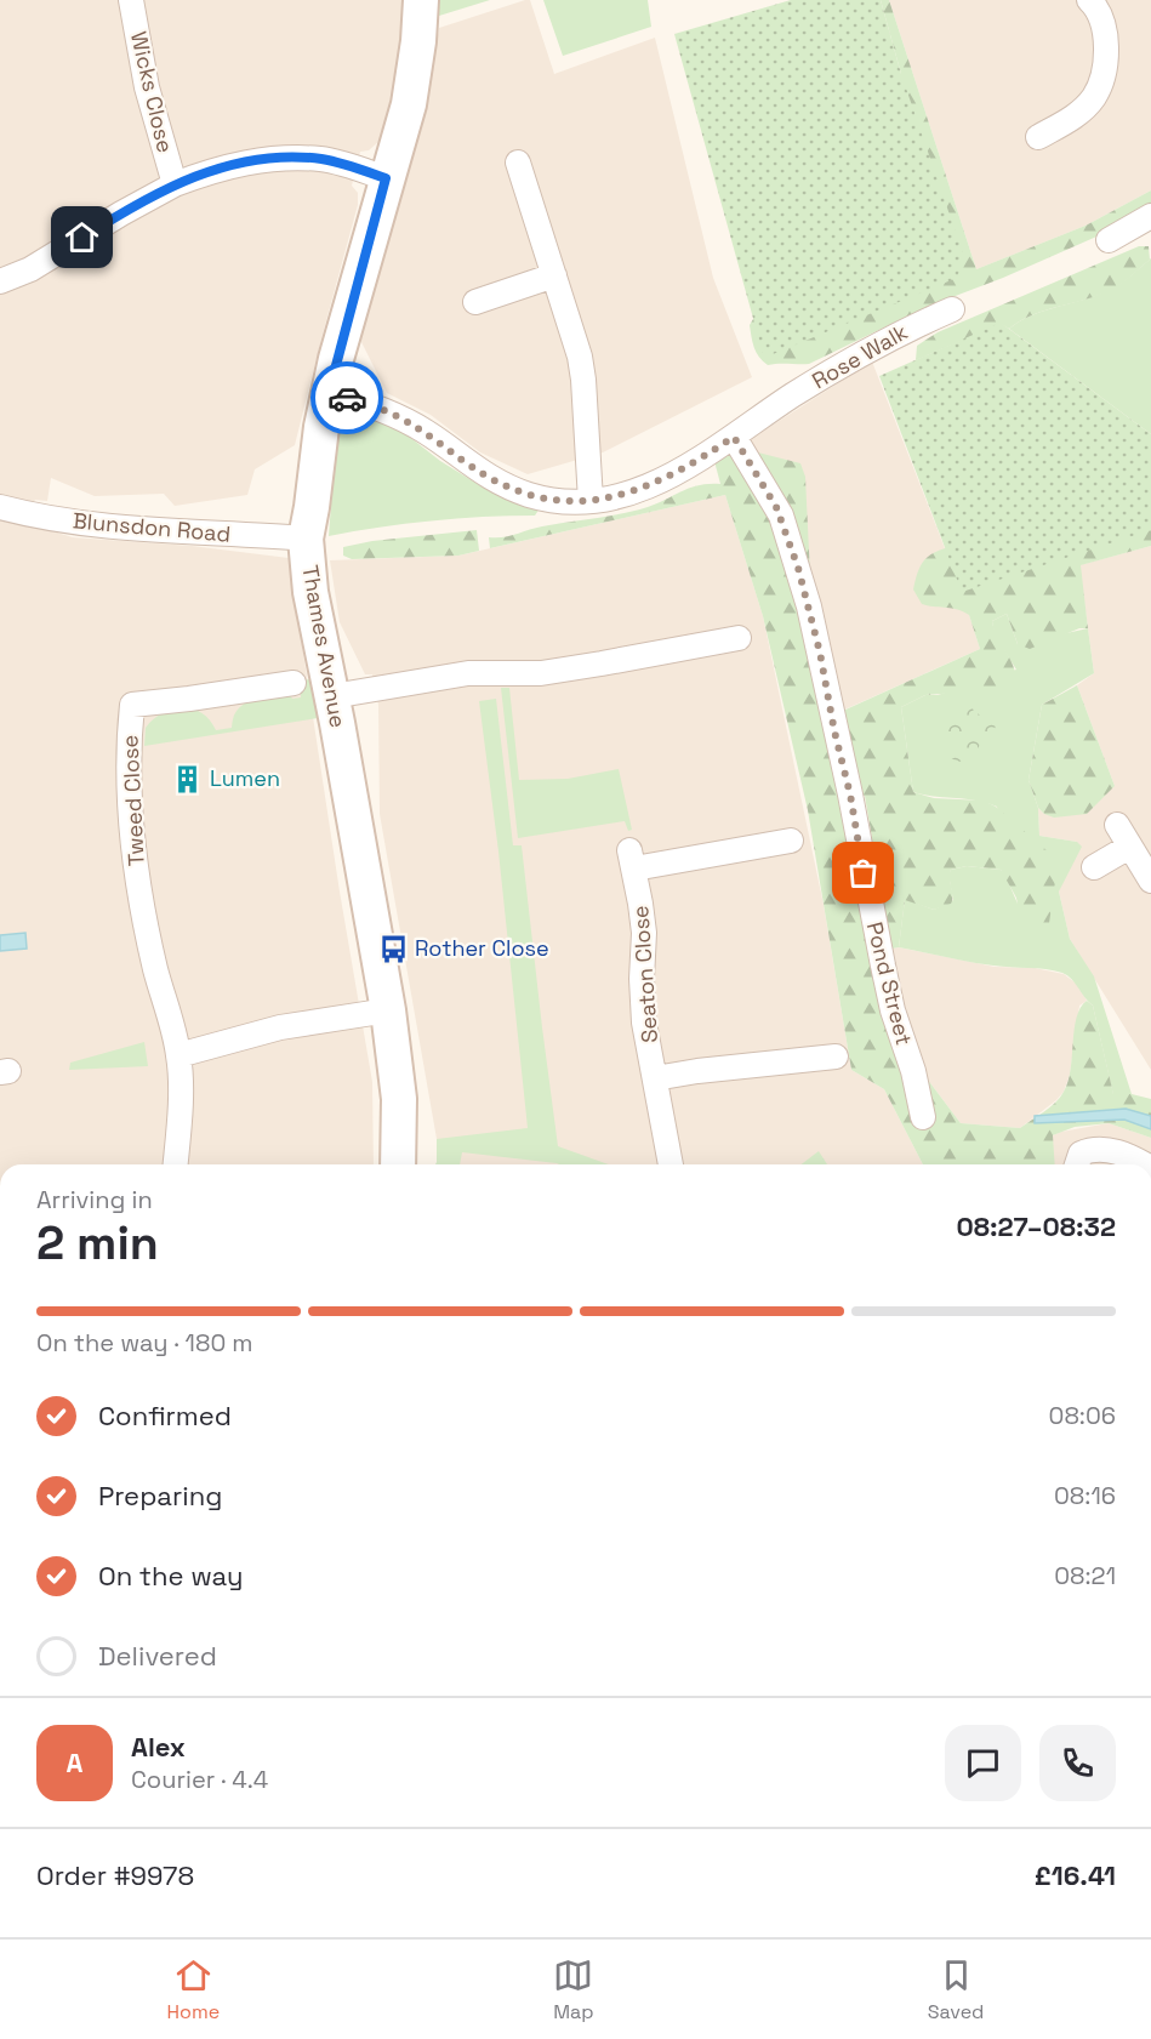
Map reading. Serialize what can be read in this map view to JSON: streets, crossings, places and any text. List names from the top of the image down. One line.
{"streets":{"street":["Wicks Close","Rose Walk","Blunsdon Road","Thames Avenue","Tweed Close","Seaton Close","Pond Street"]},"crossings":[["Wicks Close","Thames Avenue"],["Rose Walk","Pond Street"],["Blunsdon Road","Thames Avenue"]],"places":{"building":["Lumen"],"bus stop":["Rother Close"]},"page":{"heading":["2 min","Arriving in","08:27–08:32"],"panel":["Alex","Courier · 4.4","Order #9978","£16.41"],"bar":"On the way · 180 m","list":[["Confirmed","08:06"],["Preparing","08:16"],["On the way","08:21"],"Delivered"],"round":"A","tabs":["Home","Map","Saved"]}}
